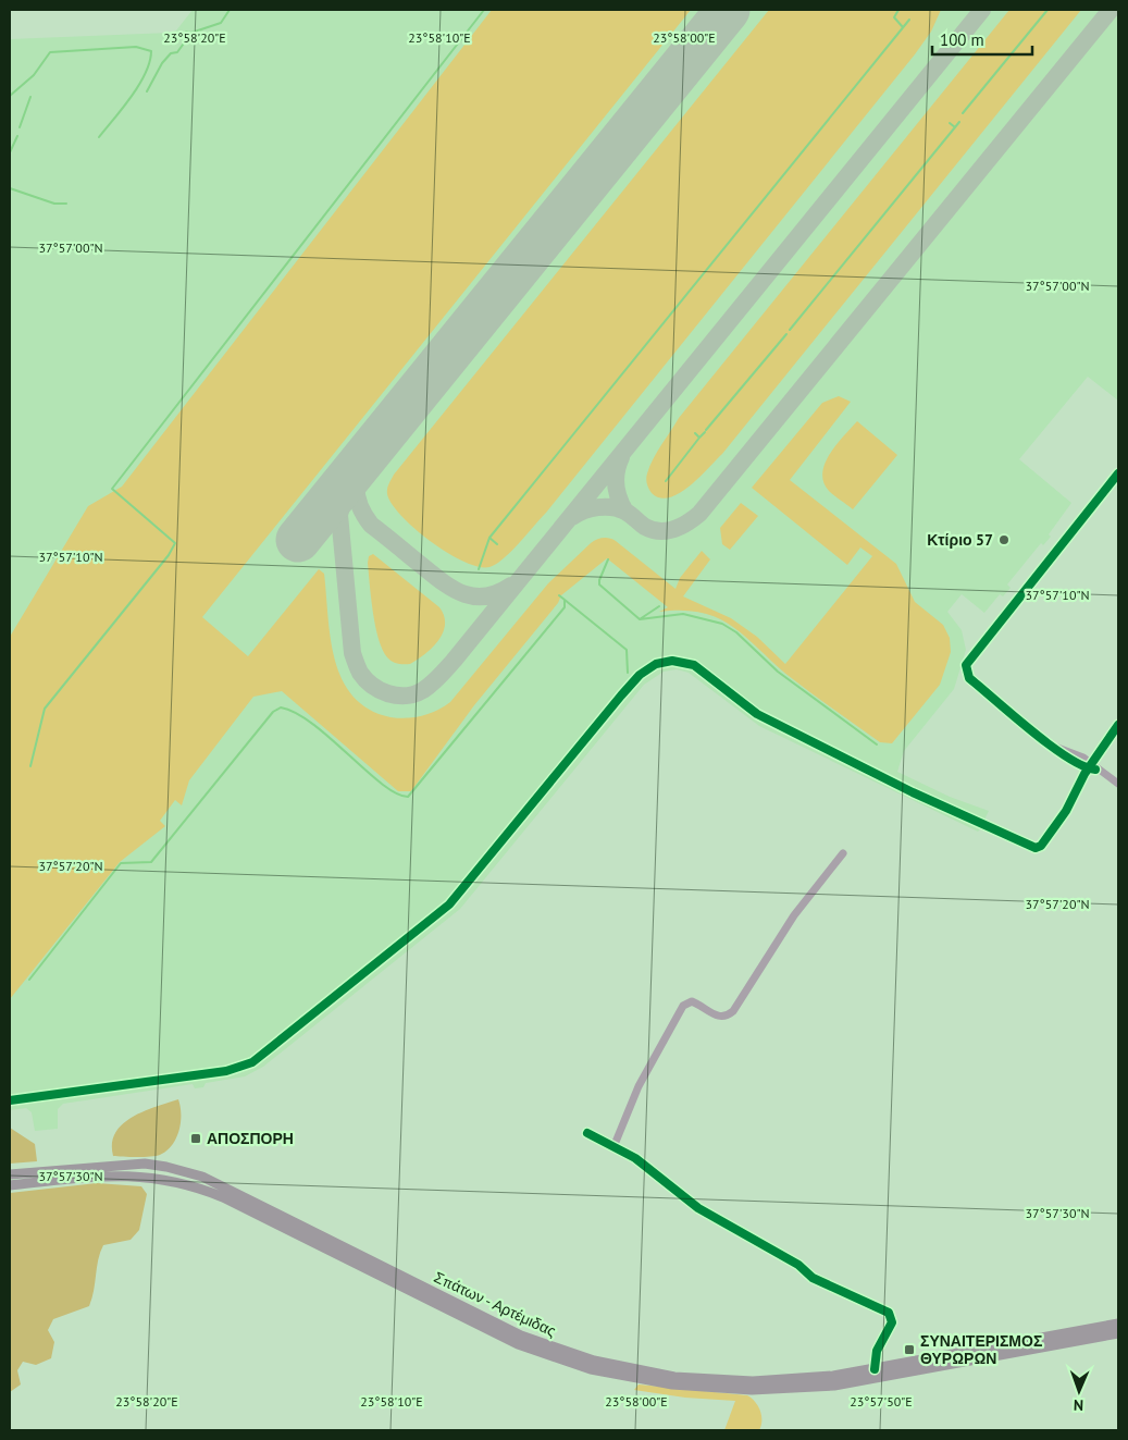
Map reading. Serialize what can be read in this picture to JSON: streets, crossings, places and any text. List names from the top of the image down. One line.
{"streets":{"main road":["Σπάτων - Αρτέμιδας"]},"places":{"other":["Κτίριο 57"],"transit":["ΑΠΟΣΠΟΡΗ","ΣΥΝΑΙΤΕΡΙΣΜΟΣ ΘΥΡΩΡΩΝ"]},"scale_bar":"100 m","north":"bottom","coordinates":["23°58'20\"E","23°58'10\"E","23°58'00\"E","37°57'00\"N","37°57'10\"N","37°57'20\"N","37°57'30\"N","23°57'50\"E"]}
